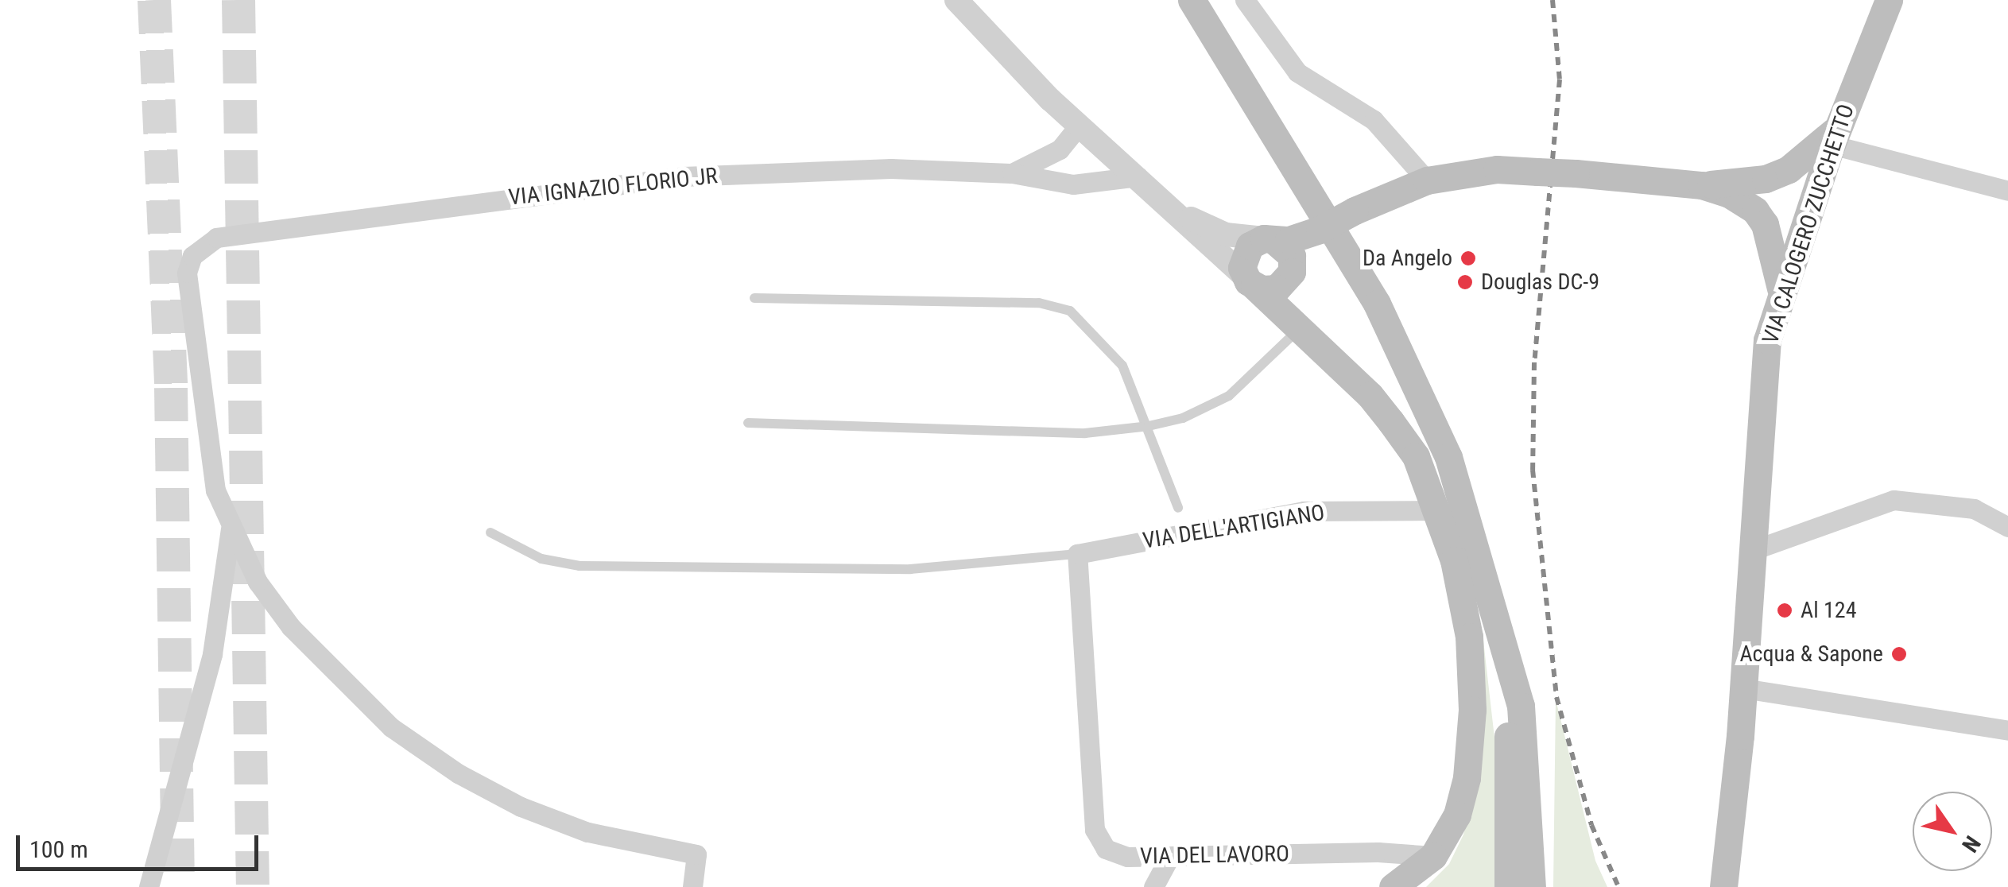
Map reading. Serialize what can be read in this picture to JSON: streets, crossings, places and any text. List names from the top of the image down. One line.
{"streets":{"main road":["VIA CALOGERO ZUCCHETTO"],"street":["VIA IGNAZIO FLORIO JR","VIA DELL'ARTIGIANO","VIA DEL LAVORO"]},"crossings":[["VIA DELL'ARTIGIANO","VIA DEL LAVORO"]],"places":["Da Angelo","Douglas DC-9","Al 124","Acqua & Sapone"],"scale_bar":"100 m","north":"bottom right"}
